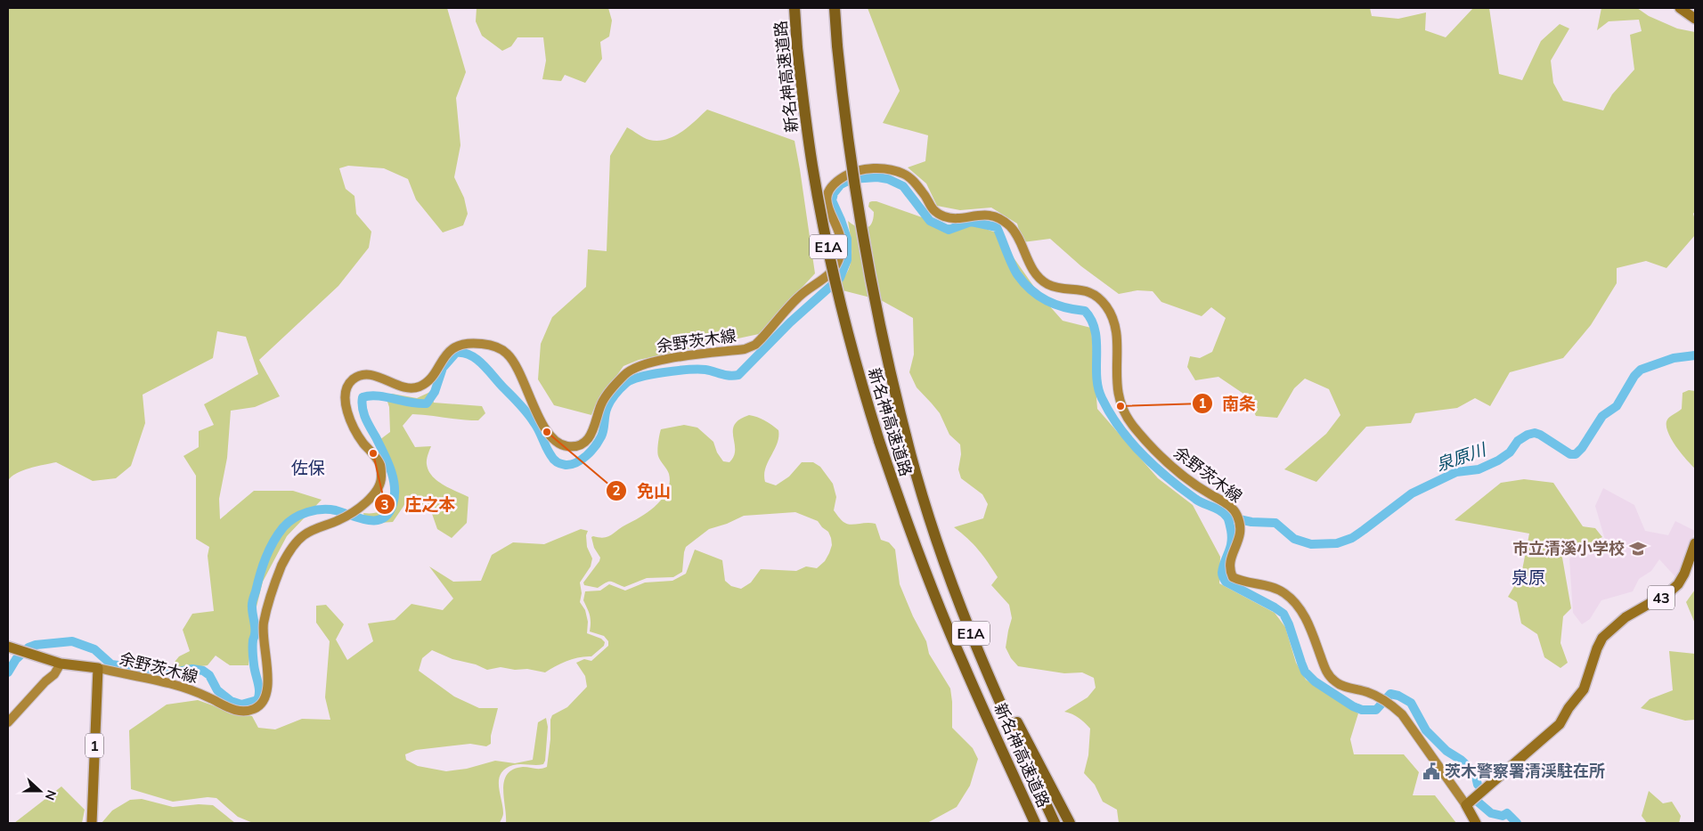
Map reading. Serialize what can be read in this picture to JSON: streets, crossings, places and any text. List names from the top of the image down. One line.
{"streets":{"highway":["新名神高速道路","E1A"],"main road":["余野茨木線","43","1"]},"crossings":[["余野茨木線","43"],["余野茨木線","1"]],"districts":["佐保","泉原"],"water":["泉原川"],"places":{"other":["南条","免山","庄之本"],"school or university":["市立清溪小学校"],"public building":["茨木警察署清渓駐在所"]},"north":"right"}
